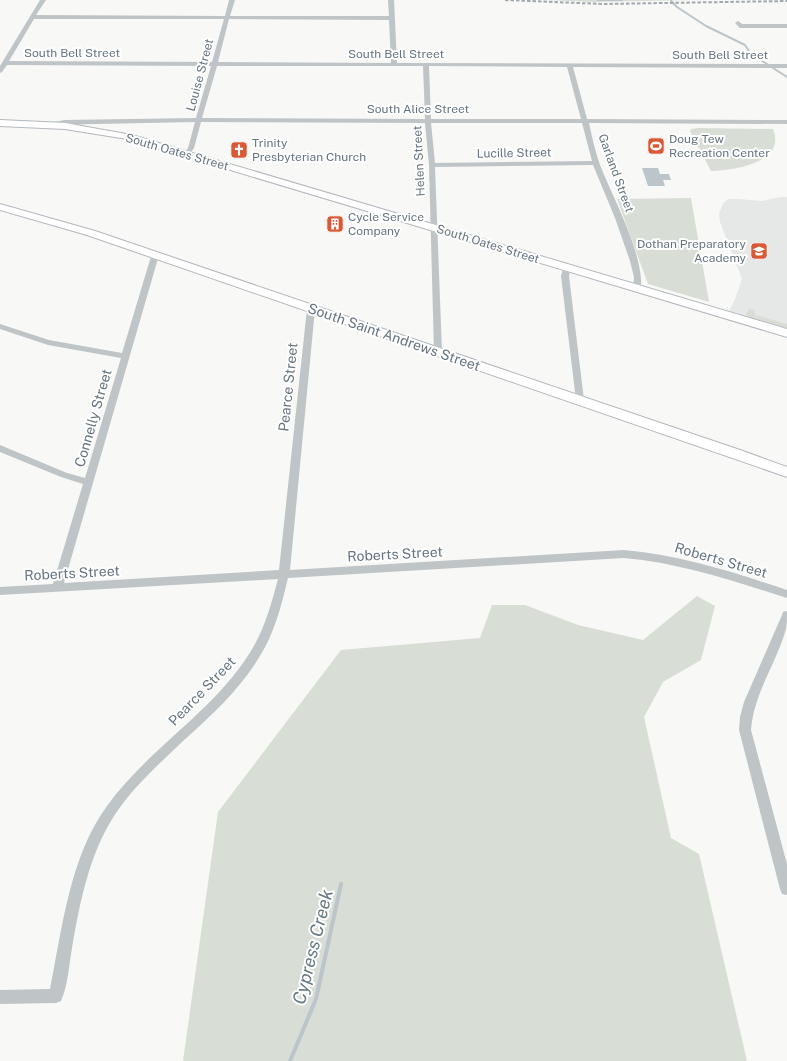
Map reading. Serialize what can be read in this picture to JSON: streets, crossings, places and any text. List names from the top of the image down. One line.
{"streets":{"main road":["South Oates Street"],"street":["South Bell Street","Louise Street","South Alice Street","Lucille Street","Helen Street","Garland Street","South Saint Andrews Street","Pearce Street","Connelly Street","Roberts Street"]},"crossings":[["South Bell Street","Louise Street"],["South Bell Street","Helen Street"],["South Bell Street","Garland Street"],["Louise Street","South Alice Street"],["Louise Street","South Oates Street"],["South Alice Street","South Oates Street"],["South Alice Street","Helen Street"],["South Alice Street","Garland Street"],["South Oates Street","Helen Street"],["South Oates Street","Garland Street"],["Lucille Street","Helen Street"],["Lucille Street","Garland Street"],["Helen Street","South Saint Andrews Street"],["South Saint Andrews Street","Pearce Street"],["South Saint Andrews Street","Connelly Street"],["Pearce Street","Roberts Street"],["Connelly Street","Roberts Street"]],"water":["Cypress Creek"],"places":{"sports":["Doug Tew Recreation Center"],"church":["Trinity Presbyterian Church"],"building":["Cycle Service Company"],"school or university":["Dothan Preparatory Academy"]}}
